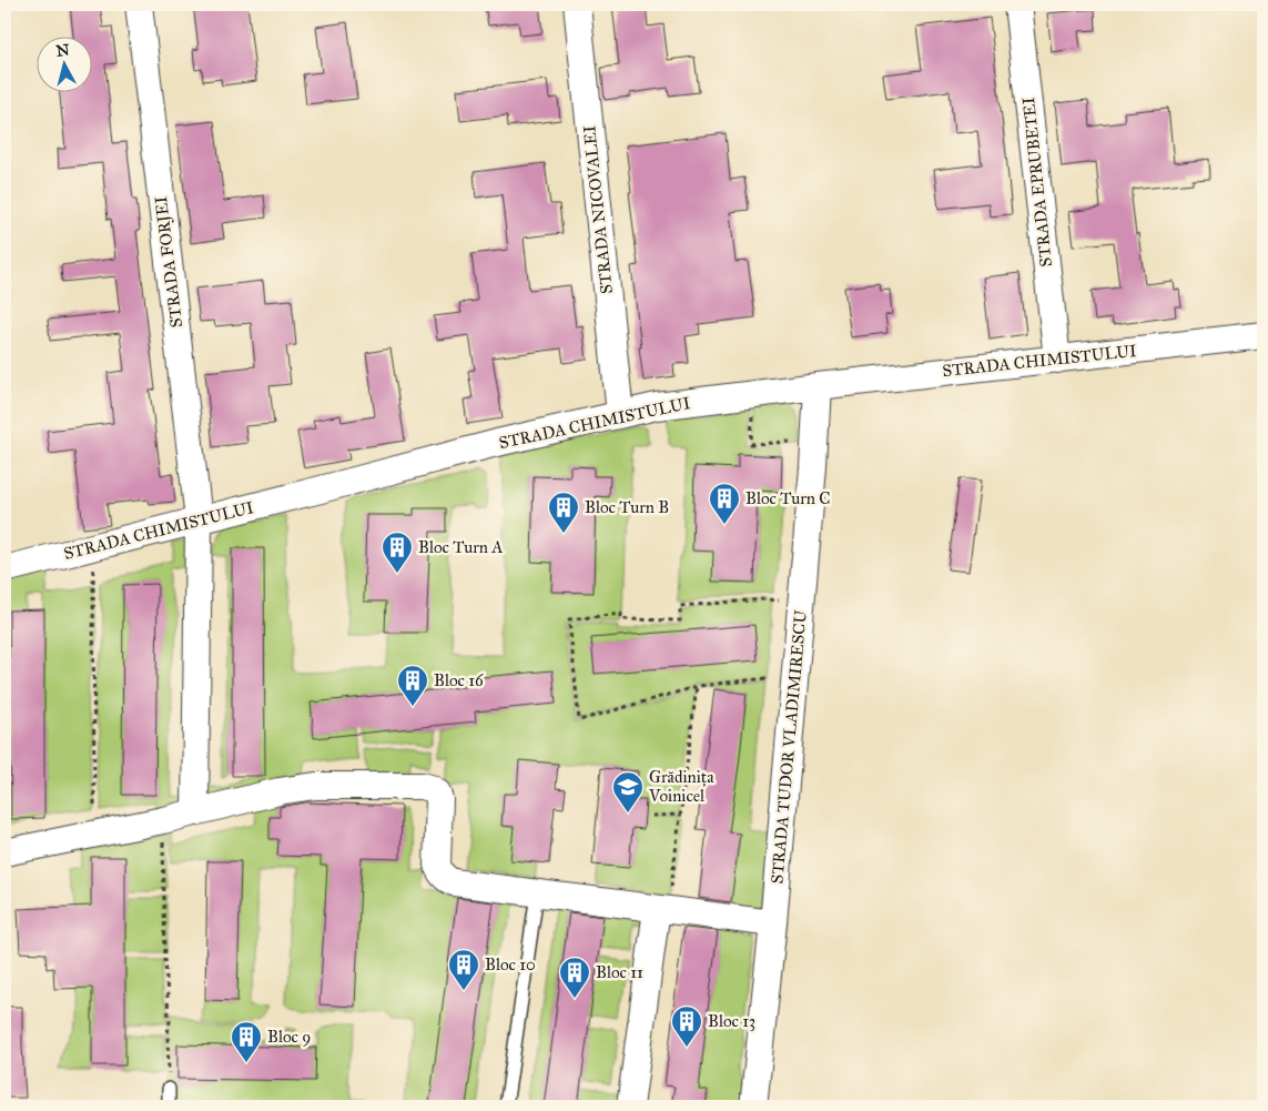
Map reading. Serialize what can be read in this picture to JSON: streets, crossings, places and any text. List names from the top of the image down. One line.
{"streets":{"street":["STRADA EPRUBETEI","STRADA NICOVALEI","STRADA FORJEI","STRADA CHIMISTULUI","STRADA TUDOR VLADIMIRESCU"]},"crossings":[["STRADA EPRUBETEI","STRADA CHIMISTULUI"],["STRADA NICOVALEI","STRADA CHIMISTULUI"],["STRADA FORJEI","STRADA CHIMISTULUI"],["STRADA CHIMISTULUI","STRADA TUDOR VLADIMIRESCU"]],"places":{"building":["Bloc Turn C","Bloc Turn B","Bloc Turn A","Bloc 16","Bloc 10","Bloc 11","Bloc 13","Bloc 9"],"school or university":["Grădinița Voinicel"]},"north":"top"}
